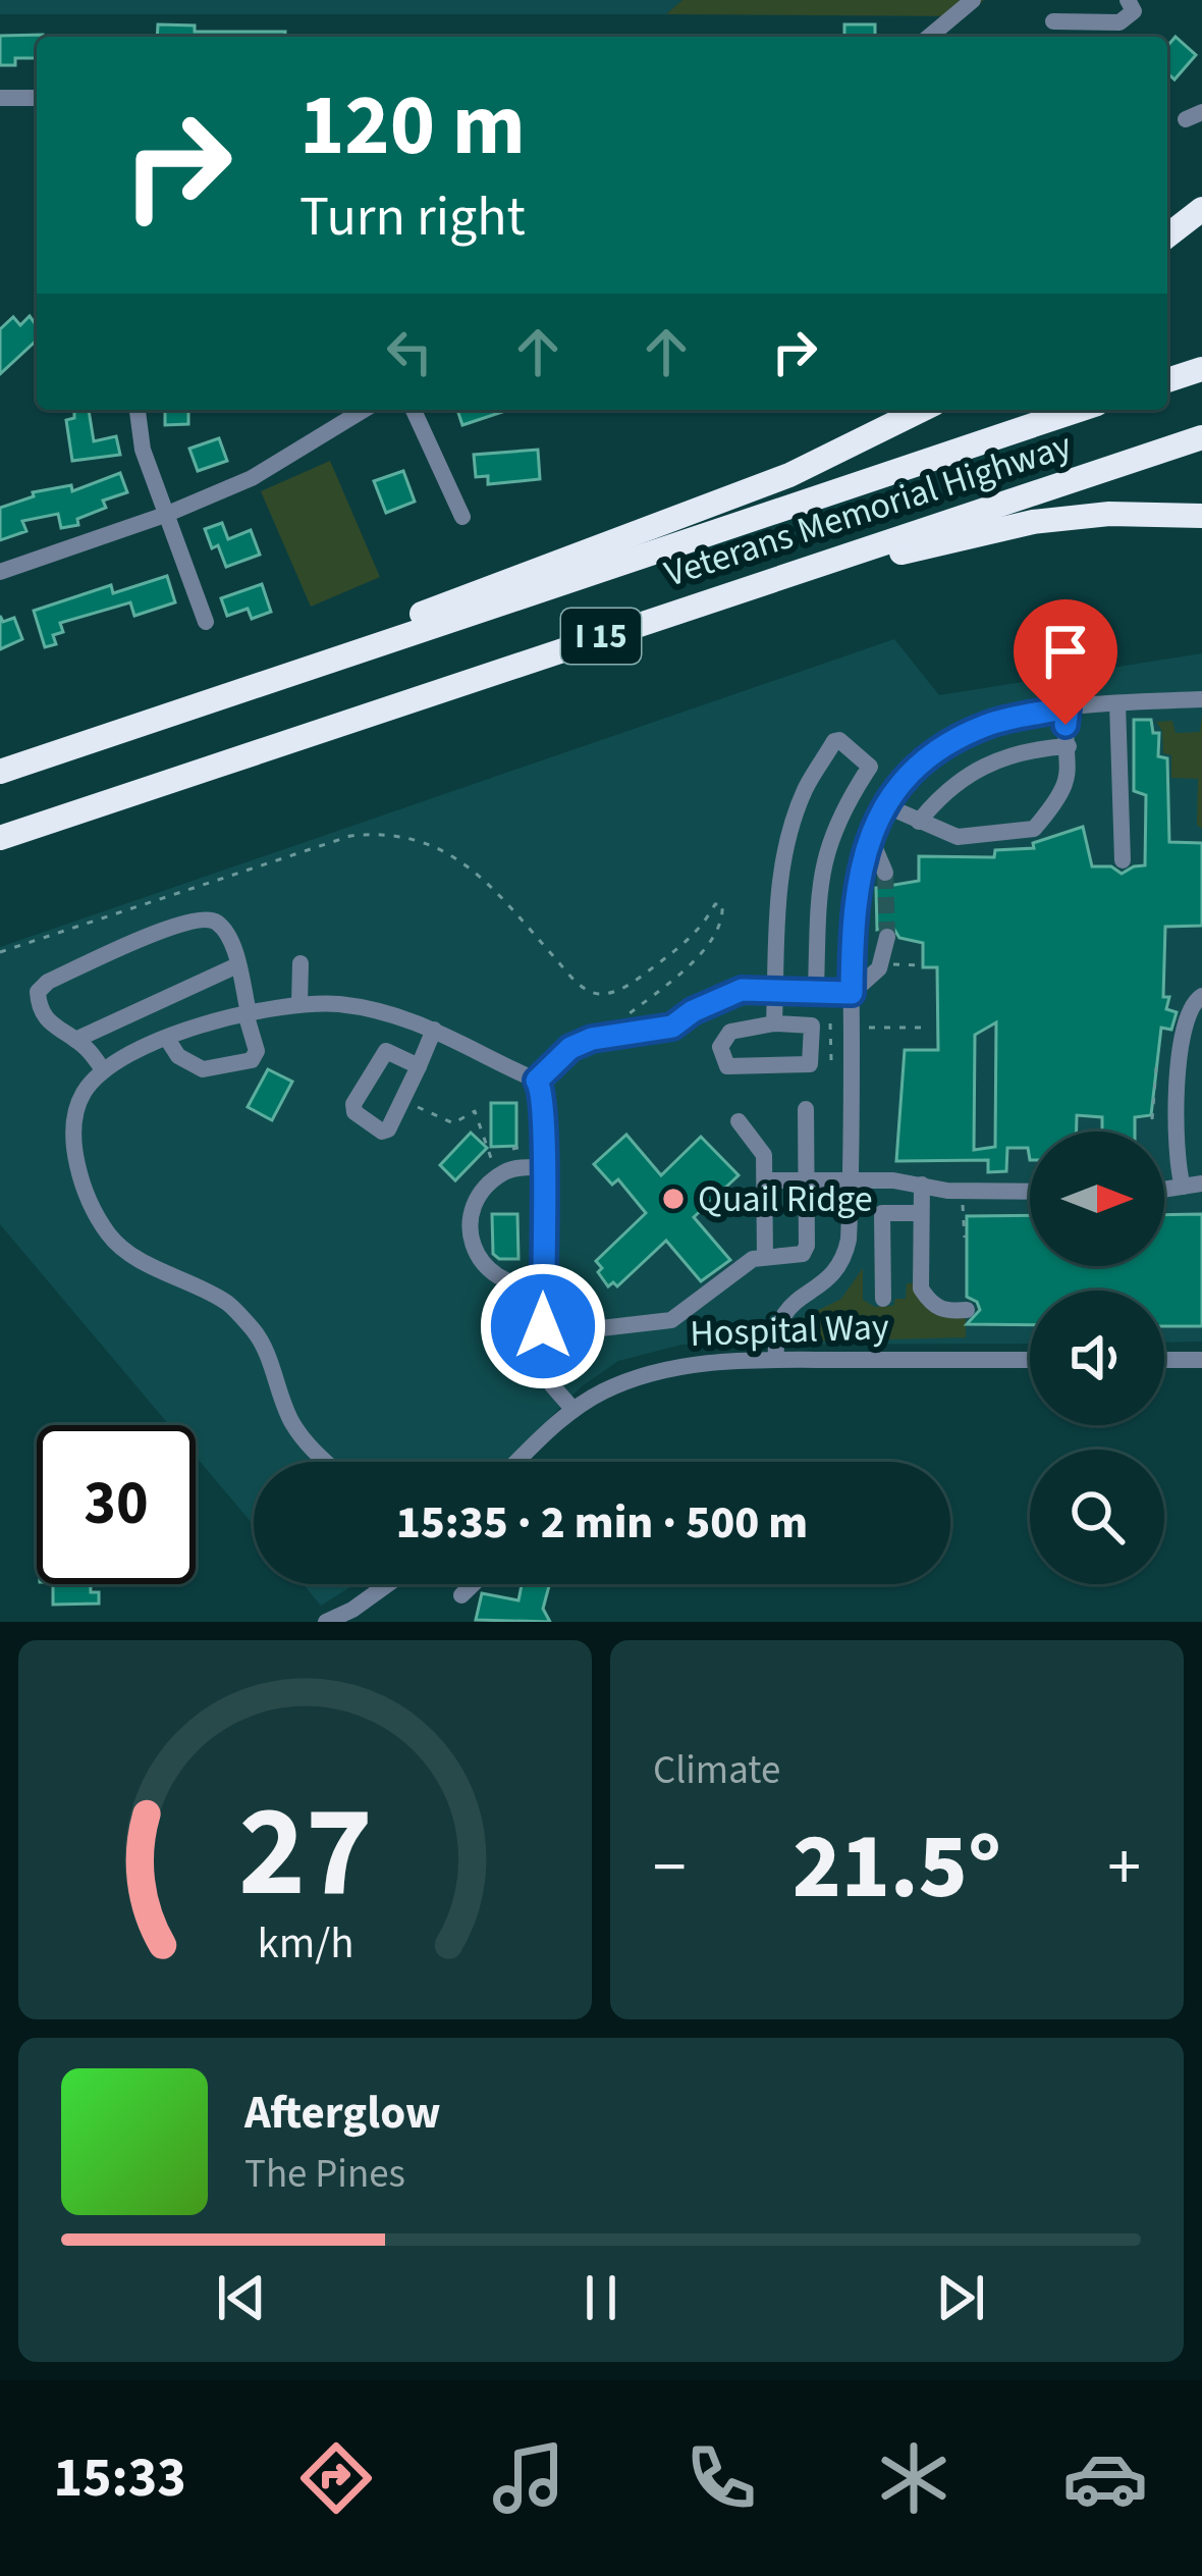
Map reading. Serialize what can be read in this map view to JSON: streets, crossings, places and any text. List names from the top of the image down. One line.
{"streets":{"highway":["Veterans Memorial Highway","I 15"],"street":["Hospital Way"]},"places":["Quail Ridge"],"north":"right","page":{"turn":["120 m","Turn right"],"limit":"30","trip":"15:35 · 2 min · 500 m","tile":"Climate","heat":["−","21.5°","+"],"song":["Afterglow","The Pines"],"tabs":"15:33","gauge":["27","km/h"]}}
